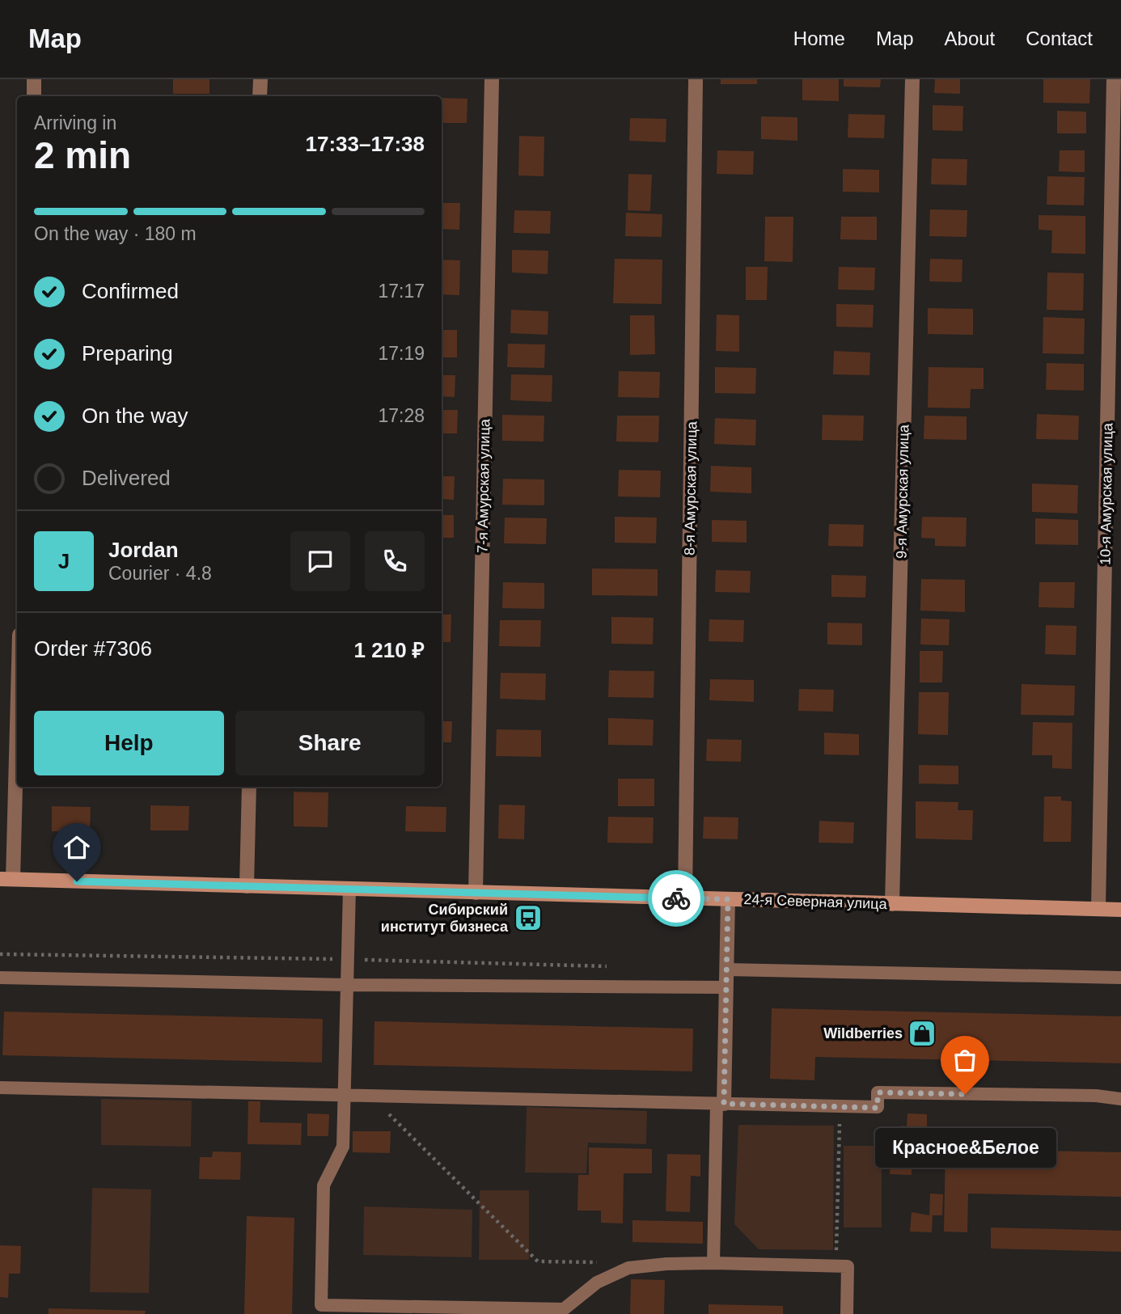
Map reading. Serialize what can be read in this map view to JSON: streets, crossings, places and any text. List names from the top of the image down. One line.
{"streets":{"main road":["24-я Северная улица"],"street":["7-я Амурская улица","8-я Амурская улица","9-я Амурская улица","10-я Амурская улица"]},"crossings":[["7-я Амурская улица","24-я Северная улица"],["8-я Амурская улица","24-я Северная улица"],["9-я Амурская улица","24-я Северная улица"],["10-я Амурская улица","24-я Северная улица"]],"places":{"bus stop":["Сибирский институт бизнеса"],"shop":["Wildberries"],"other":["Красное&Белое"]},"page":{"header":"Map","nav":["Home","Map","About","Contact"],"heading":["2 min","Arriving in","17:33–17:38"],"panel":["Jordan","Courier · 4.8","Order #7306","1 210 ₽"],"bar":"On the way · 180 m","list":[["Confirmed","17:17"],["Preparing","17:19"],["On the way","17:28"],"Delivered"],"round":"J","buttons":["Help","Share"],"bubble":"Красное&Белое"}}
